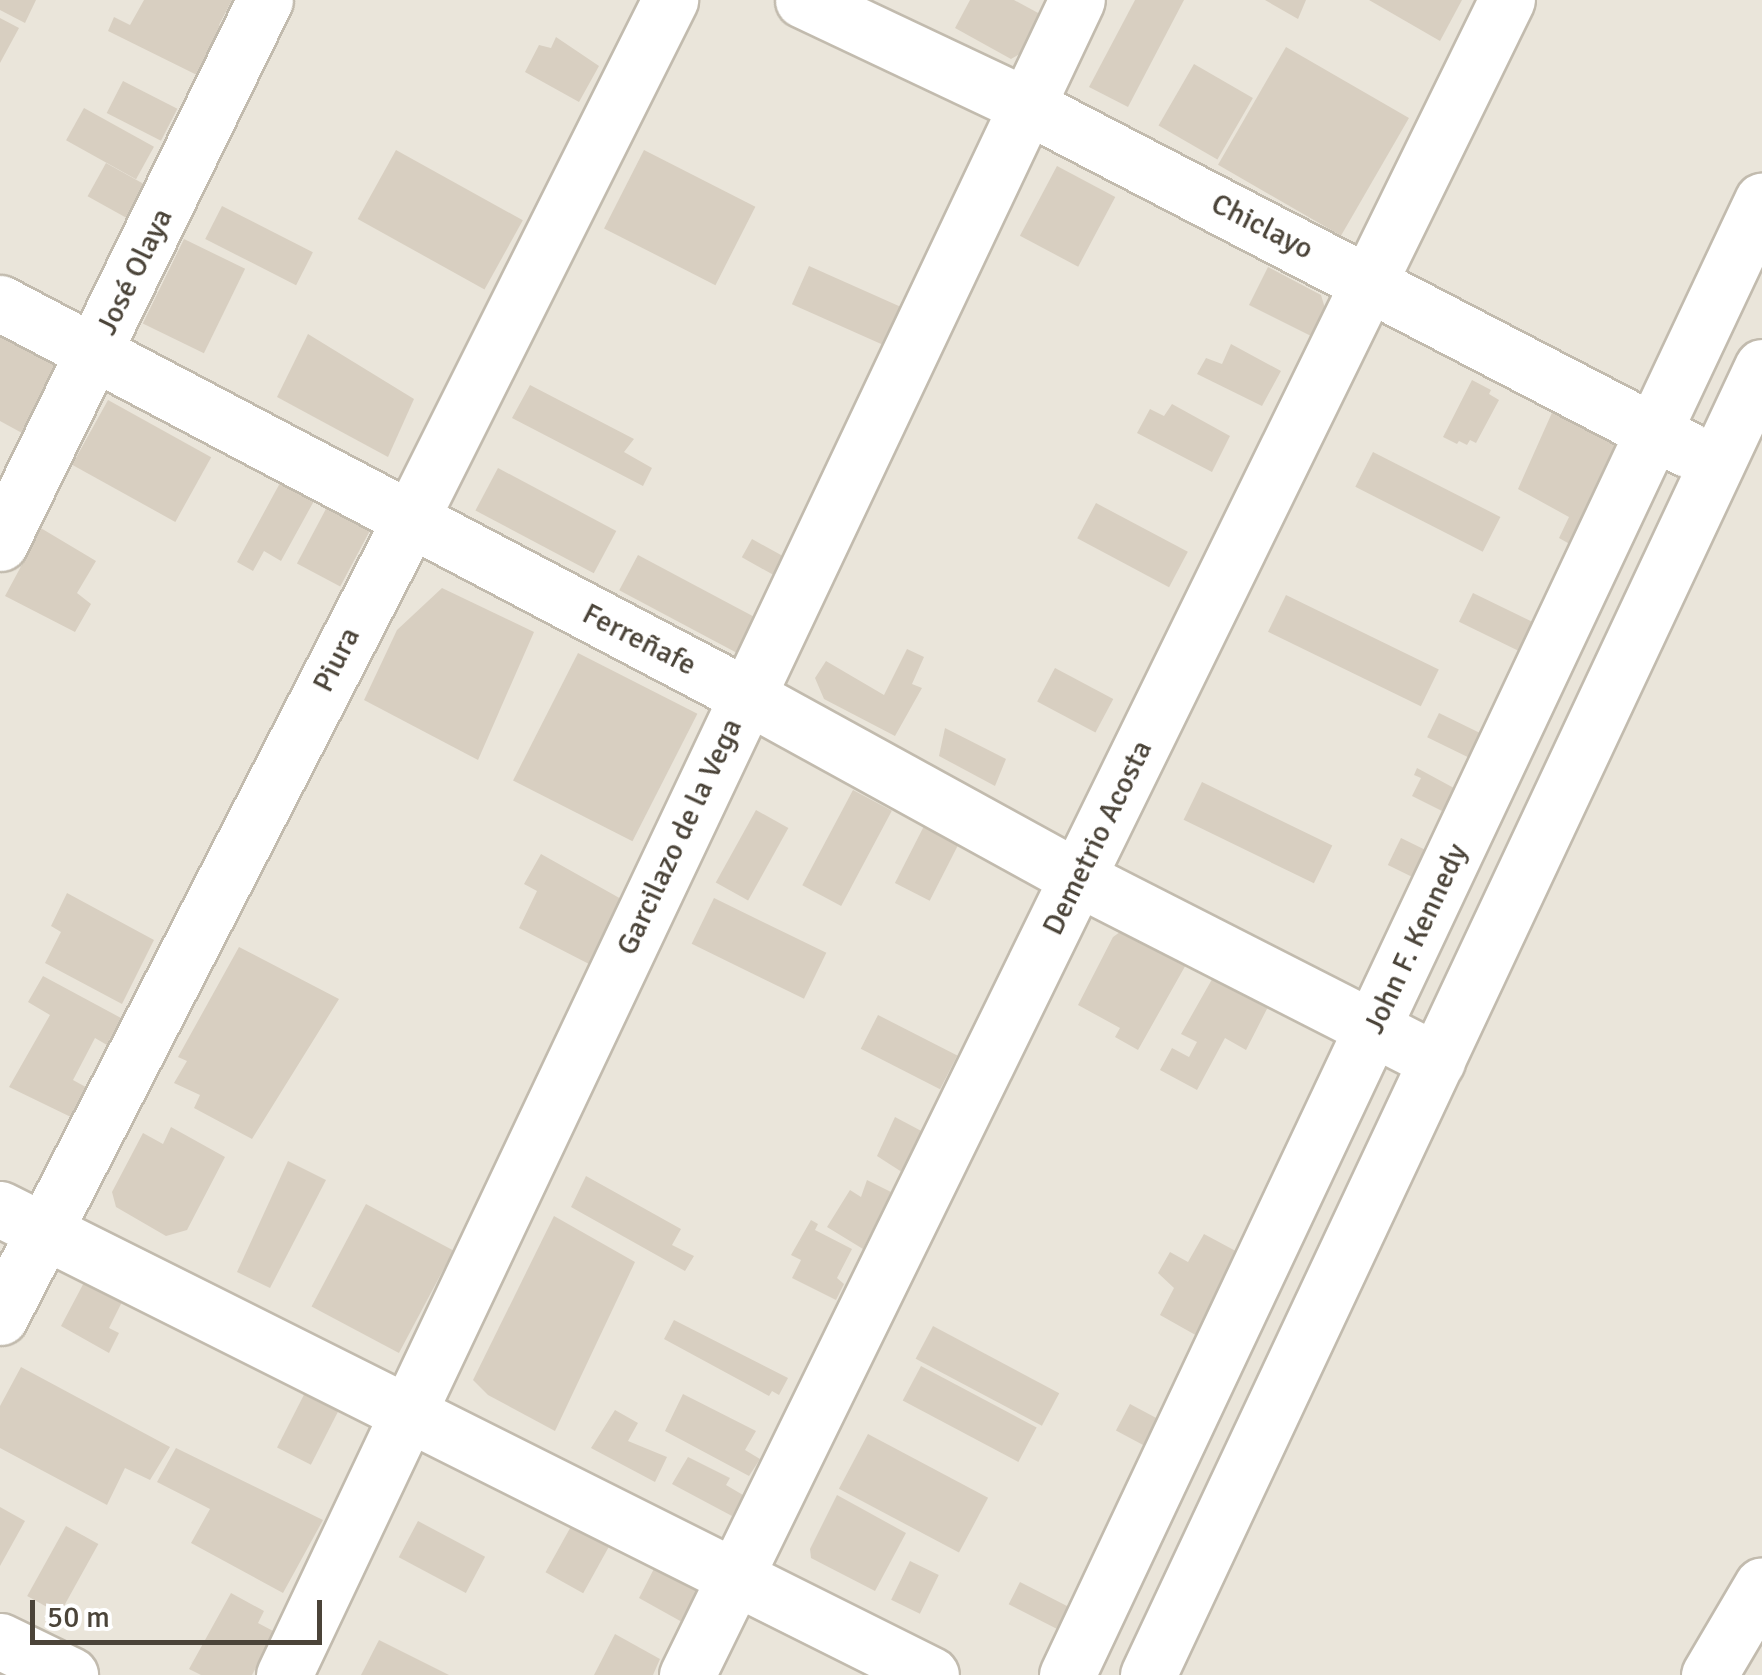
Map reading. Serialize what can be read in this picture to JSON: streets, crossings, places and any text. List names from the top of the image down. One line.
{"streets":{"street":["Chiclayo","José Olaya","Ferreñafe","Piura","Garcilazo de la Vega","Demetrio Acosta","John F. Kennedy"]},"crossings":[["Chiclayo","Garcilazo de la Vega"],["Chiclayo","Demetrio Acosta"],["Chiclayo","John F. Kennedy"],["José Olaya","Ferreñafe"],["Ferreñafe","Piura"],["Ferreñafe","Garcilazo de la Vega"],["Ferreñafe","Demetrio Acosta"],["Ferreñafe","John F. Kennedy"]],"scale_bar":"50 m"}
